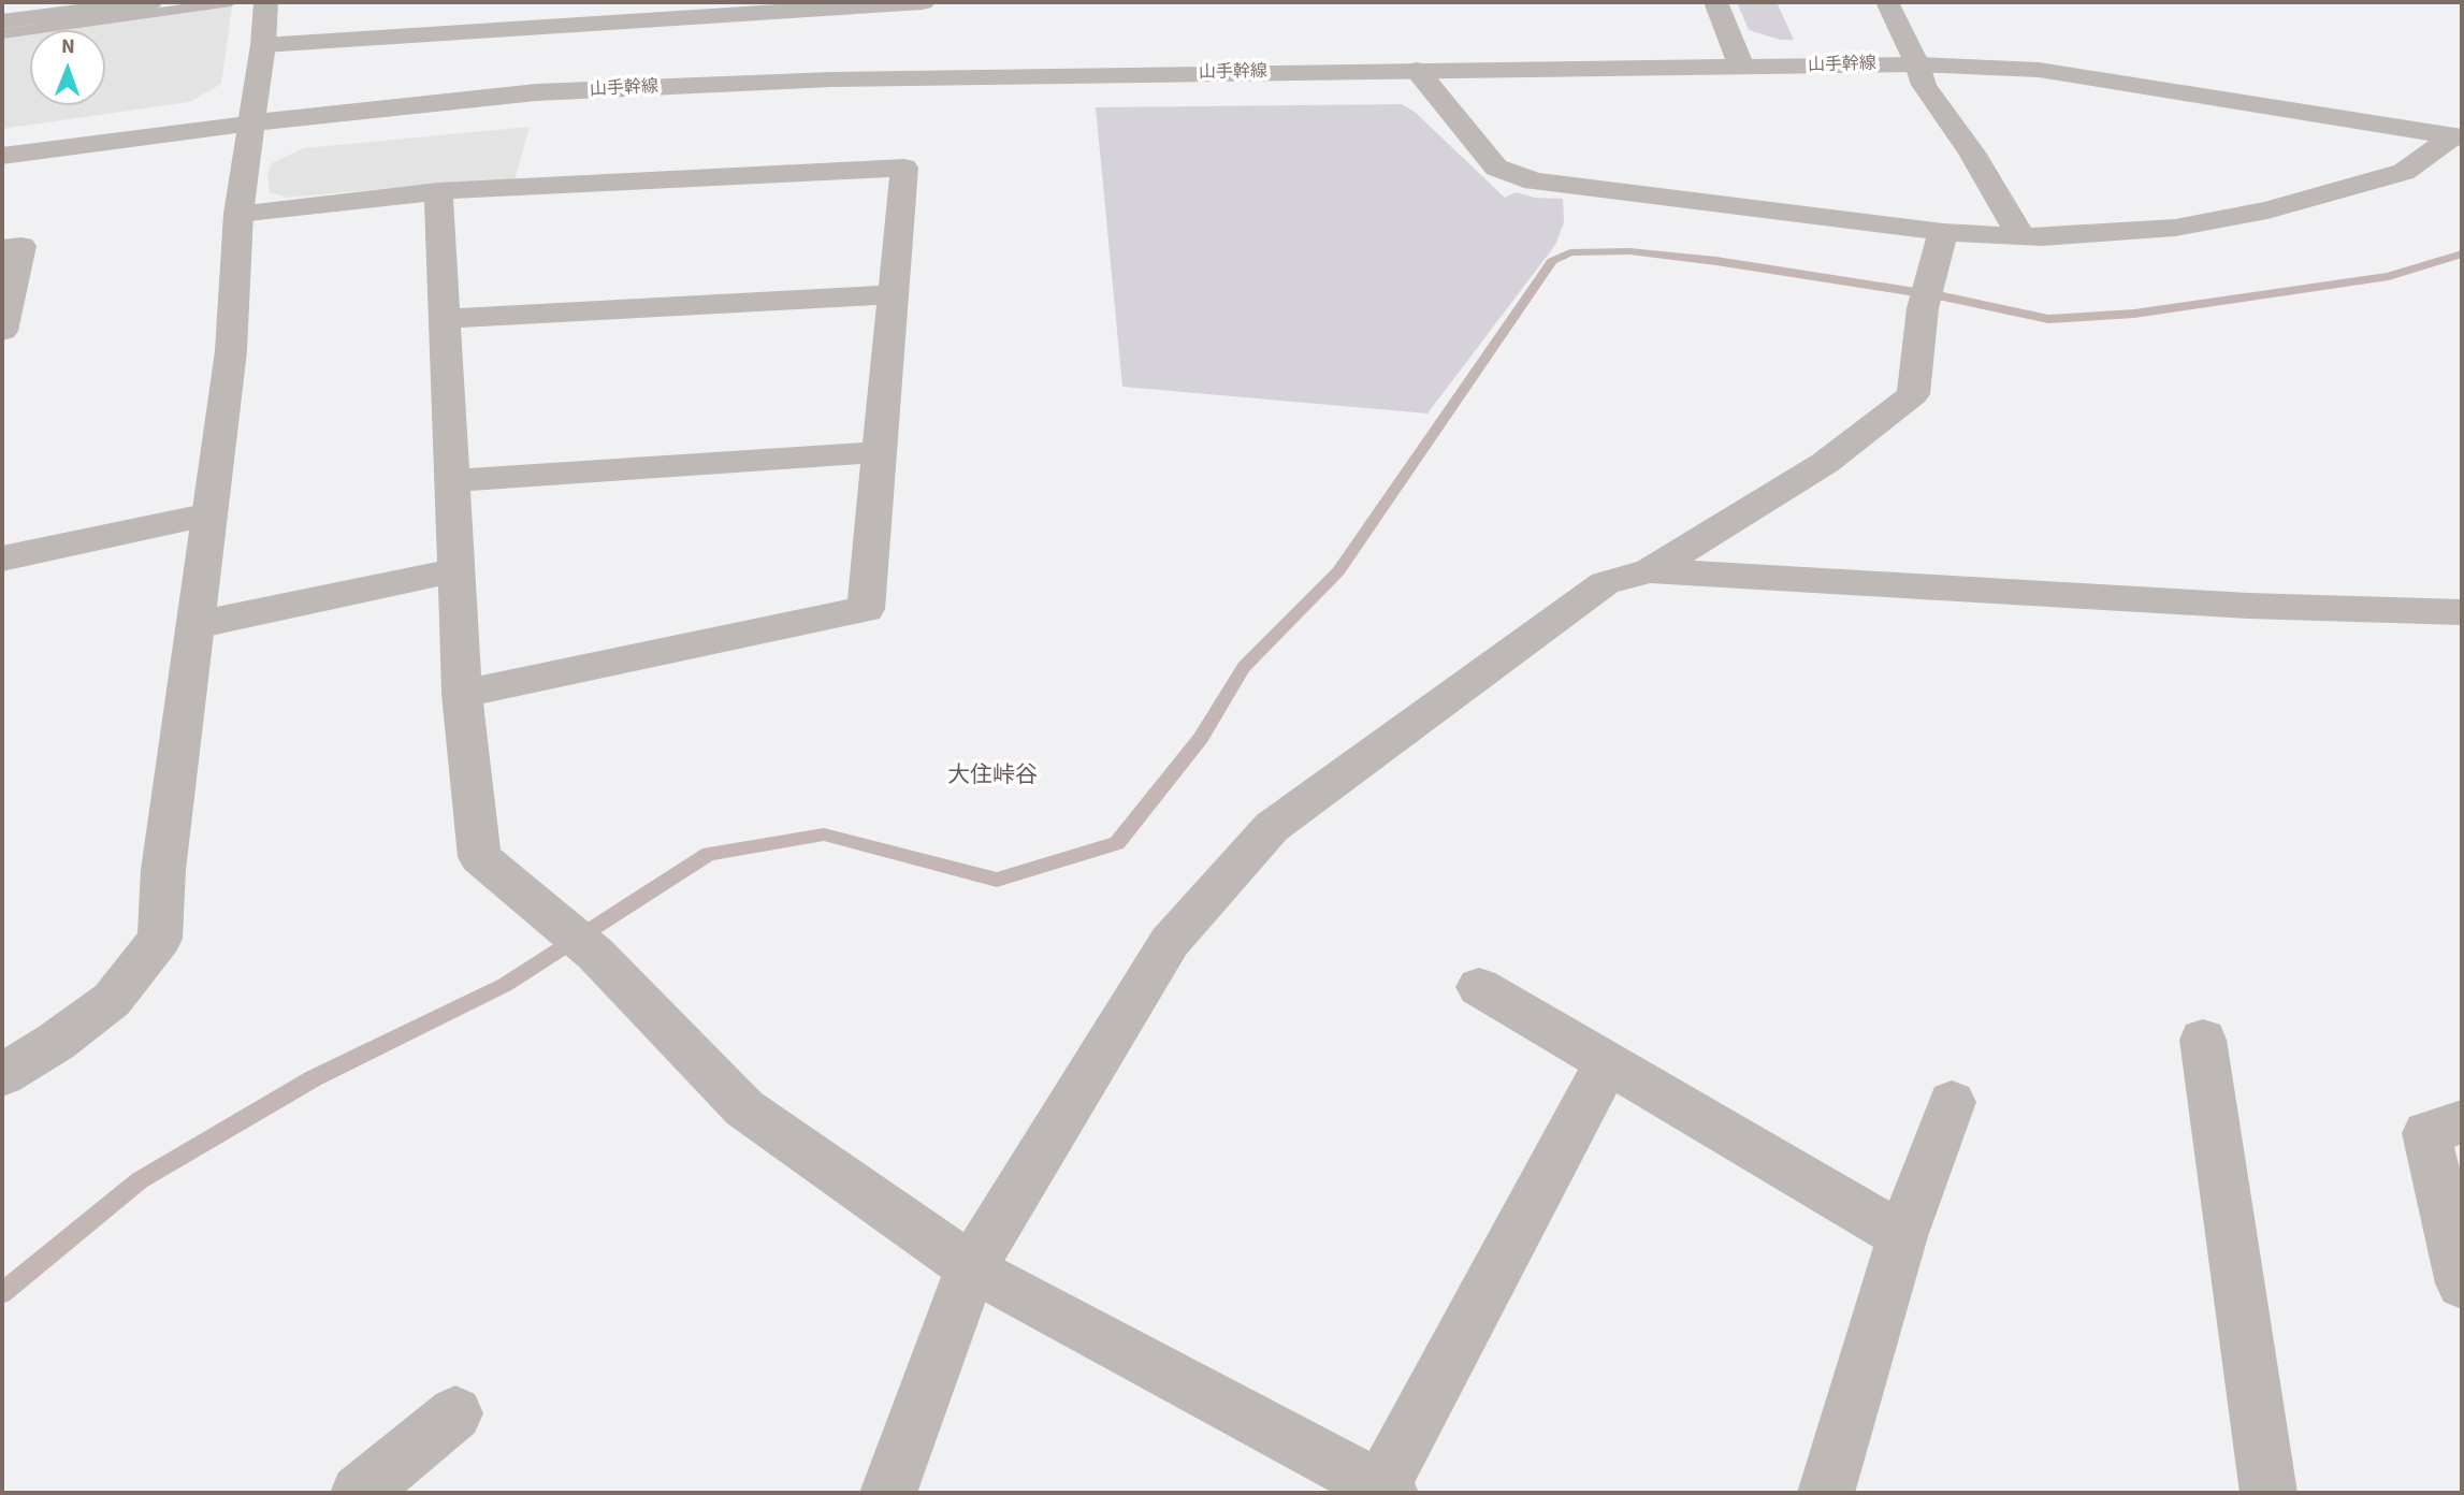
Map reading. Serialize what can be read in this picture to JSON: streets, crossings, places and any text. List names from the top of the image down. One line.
{"streets":{"street":["山手幹線"]},"districts":["大住峠谷"],"north":"top"}
